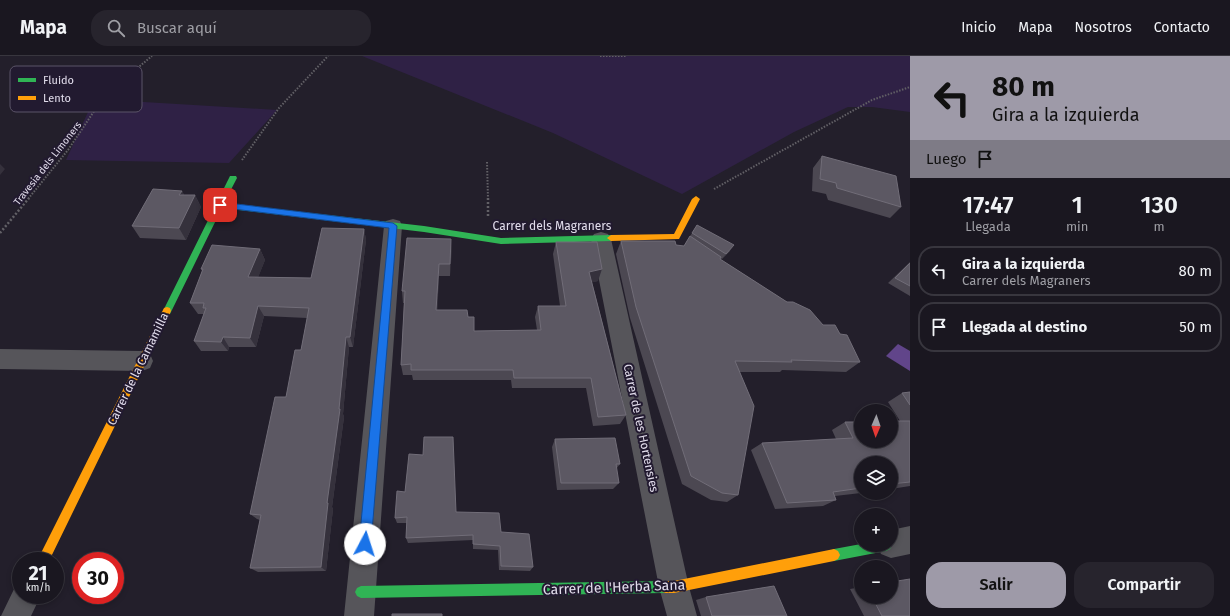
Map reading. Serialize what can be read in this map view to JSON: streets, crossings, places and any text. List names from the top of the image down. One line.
{"streets":{"street":["Carrer dels Magraners","Carrer de la Camamilla","Carrer de les Hortensies","Carrer de l'Herba Sana"],"path":["Travesia dels Limoners"]},"crossings":[["Carrer dels Magraners","Carrer de la Camamilla"],["Carrer dels Magraners","Carrer de les Hortensies"],["Carrer de les Hortensies","Carrer de l'Herba Sana"]],"legend":["Fluido","Lento"],"north":"bottom","page":{"header":"Mapa","search":"Buscar aquí","nav":["Inicio","Mapa","Nosotros","Contacto"],"turn":["80 m","Gira a la izquierda"],"then":"Luego","eta":["17:47","Llegada","1","min","130","m"],"list":[{"name":"Gira a la izquierda","note":"Carrer dels Magraners","value":"80 m"},{"name":"Llegada al destino","value":"50 m"}],"map_buttons":["+","−"],"speed":"21 km/h","limit":"30","buttons":["Salir","Compartir"]}}
